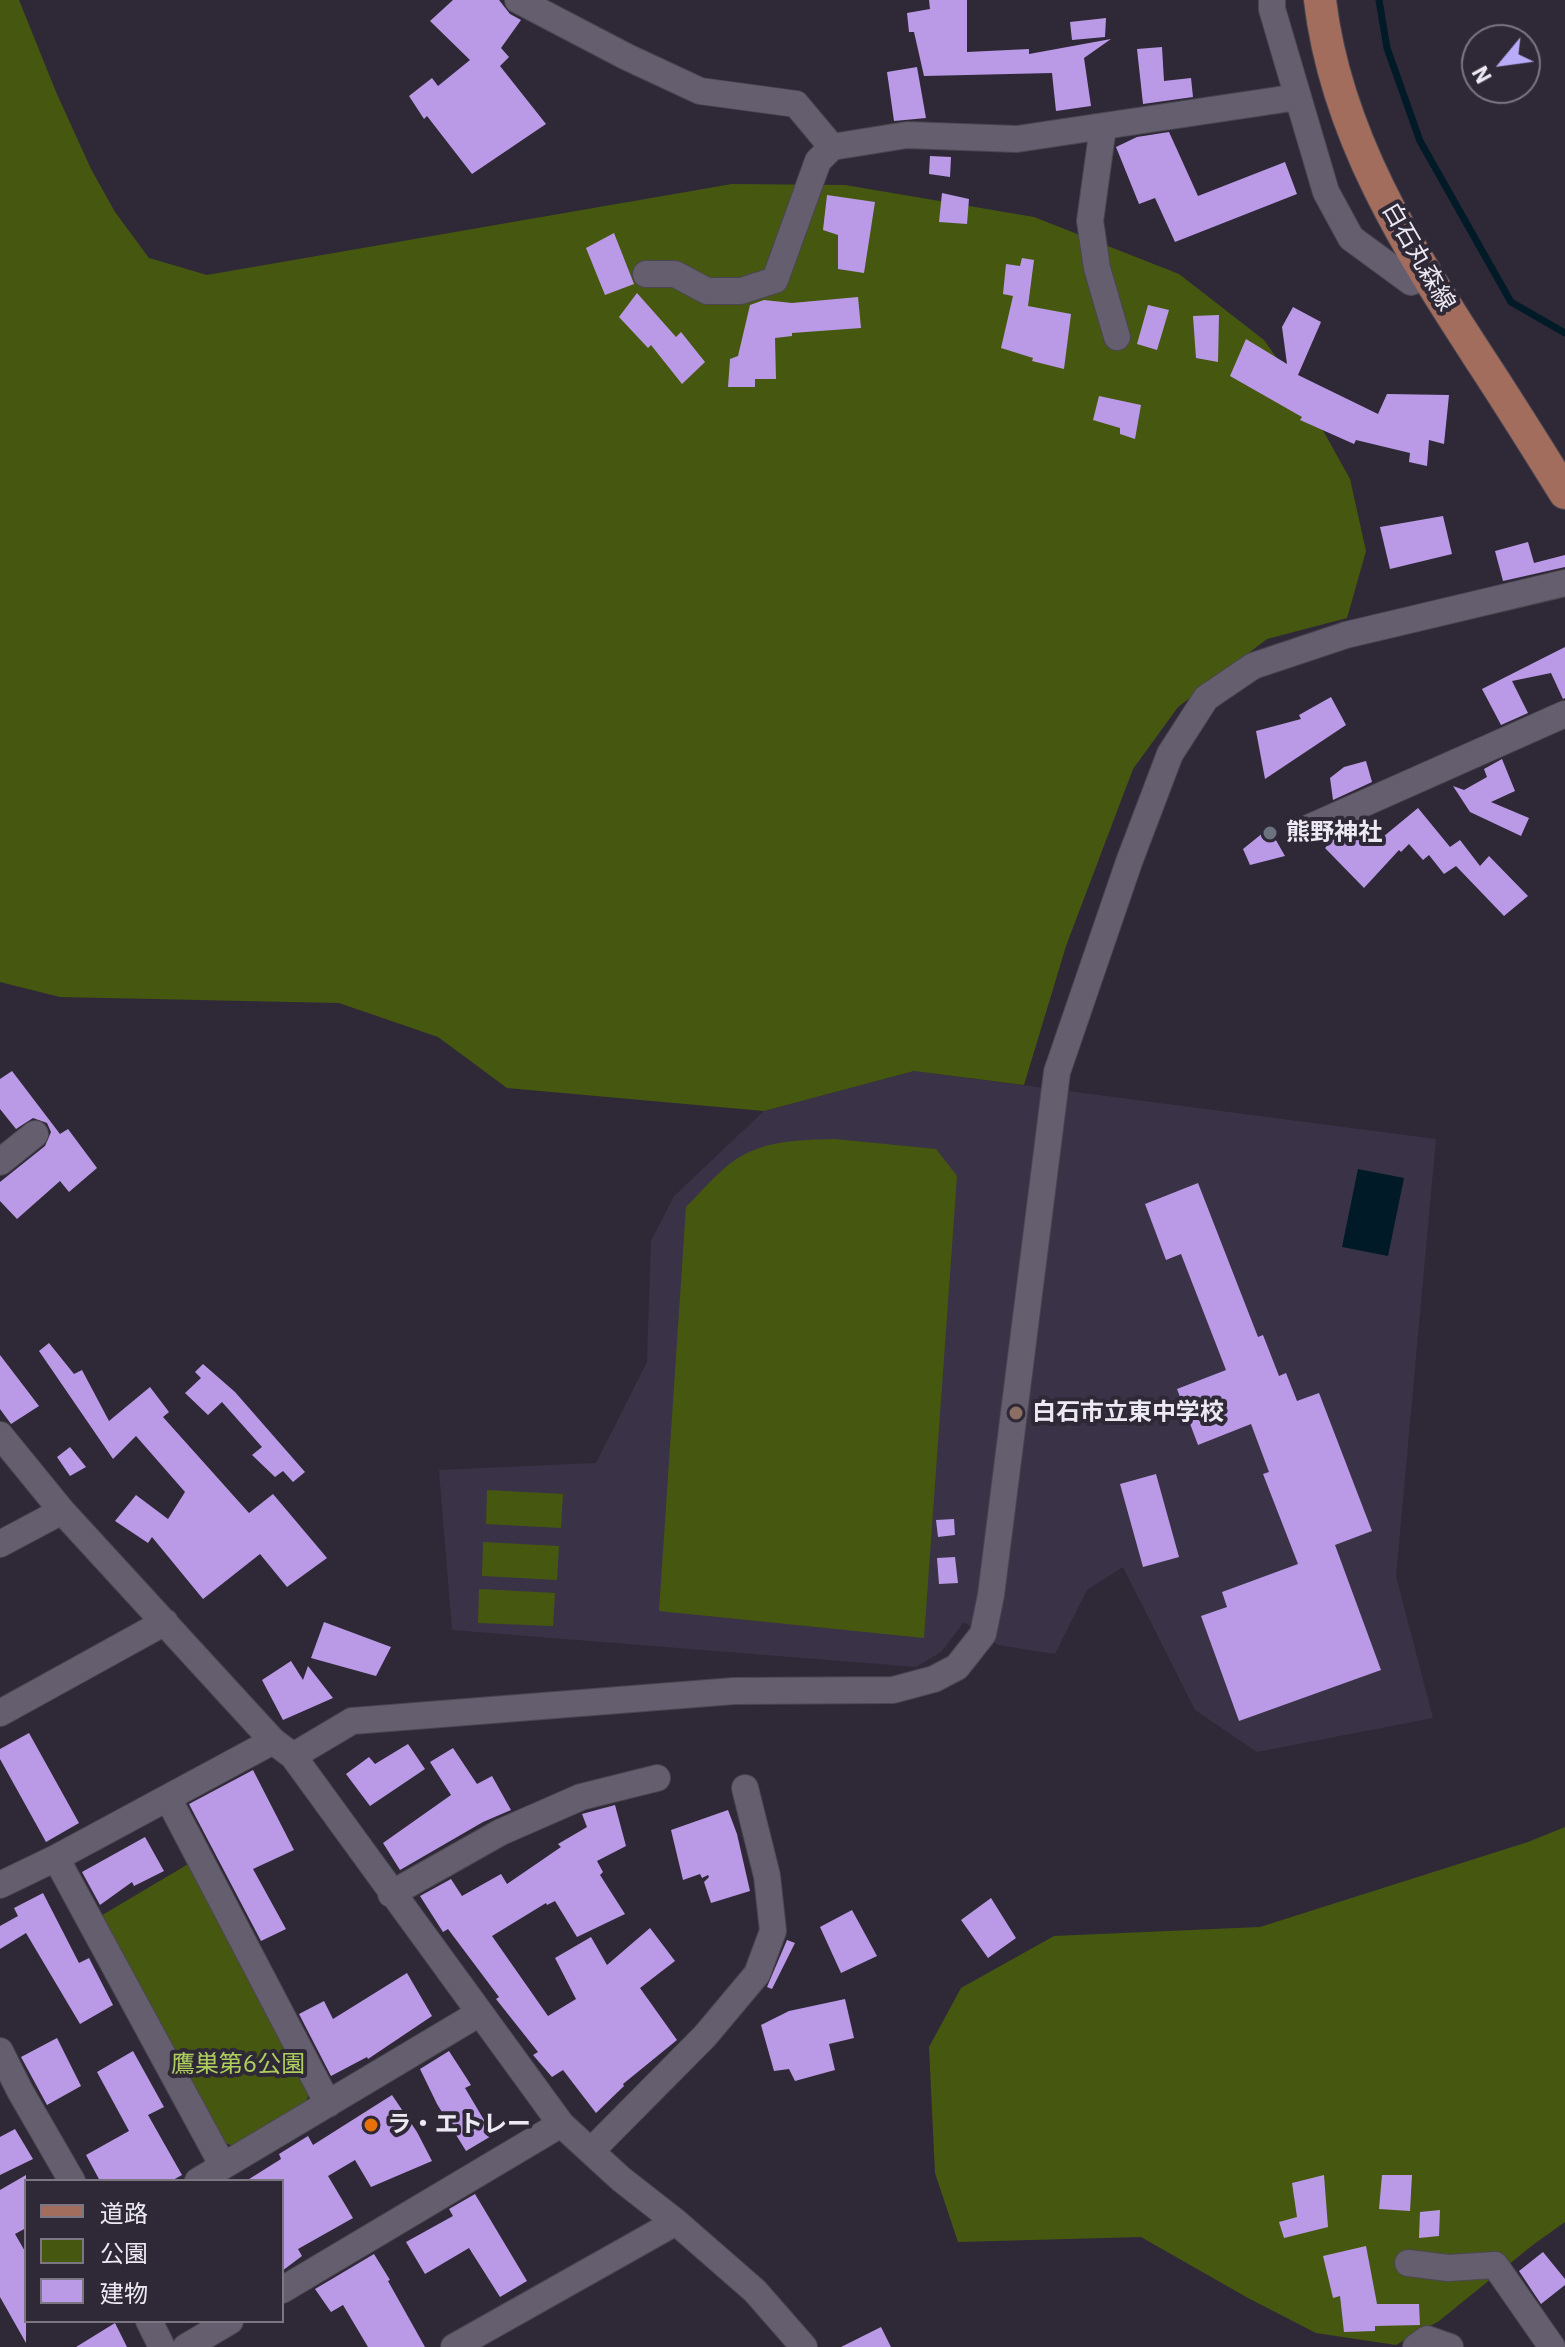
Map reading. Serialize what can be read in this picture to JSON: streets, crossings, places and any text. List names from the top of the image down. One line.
{"streets":{"main road":["白石丸森線"]},"parks":["鷹巣第6公園"],"places":["熊野神社","白石市立東中学校","ラ・エトレー"],"legend":["道路","公園","建物"],"north":"bottom left"}
